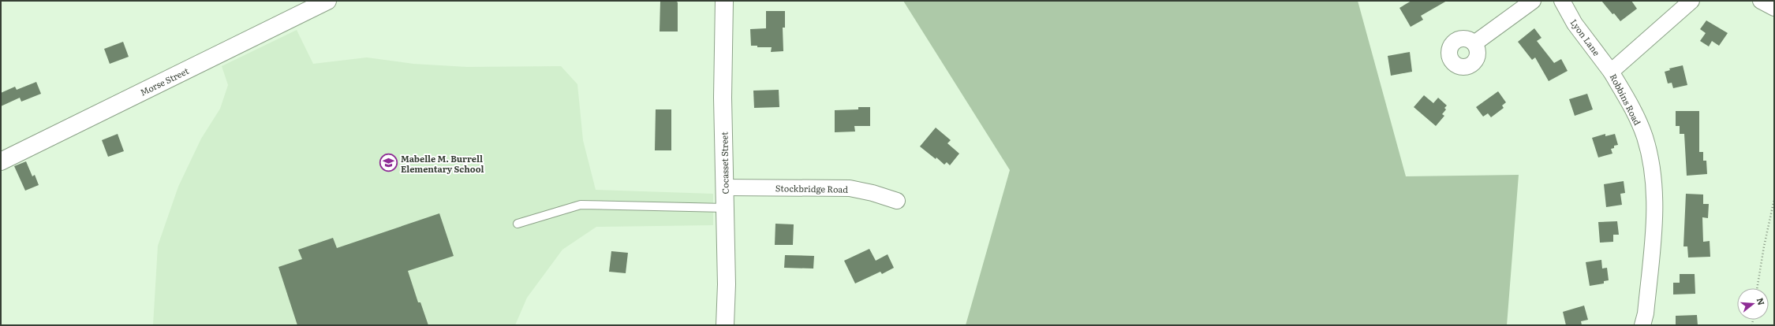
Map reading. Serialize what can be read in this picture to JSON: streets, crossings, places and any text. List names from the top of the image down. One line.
{"streets":{"street":["Lyon Lane","Morse Street","Robbins Road","Cocasset Street","Stockbridge Road"]},"crossings":[["Lyon Lane","Robbins Road"],["Cocasset Street","Stockbridge Road"]],"places":{"school or university":["Mabelle M. Burrell Elementary School"]},"north":"right"}
